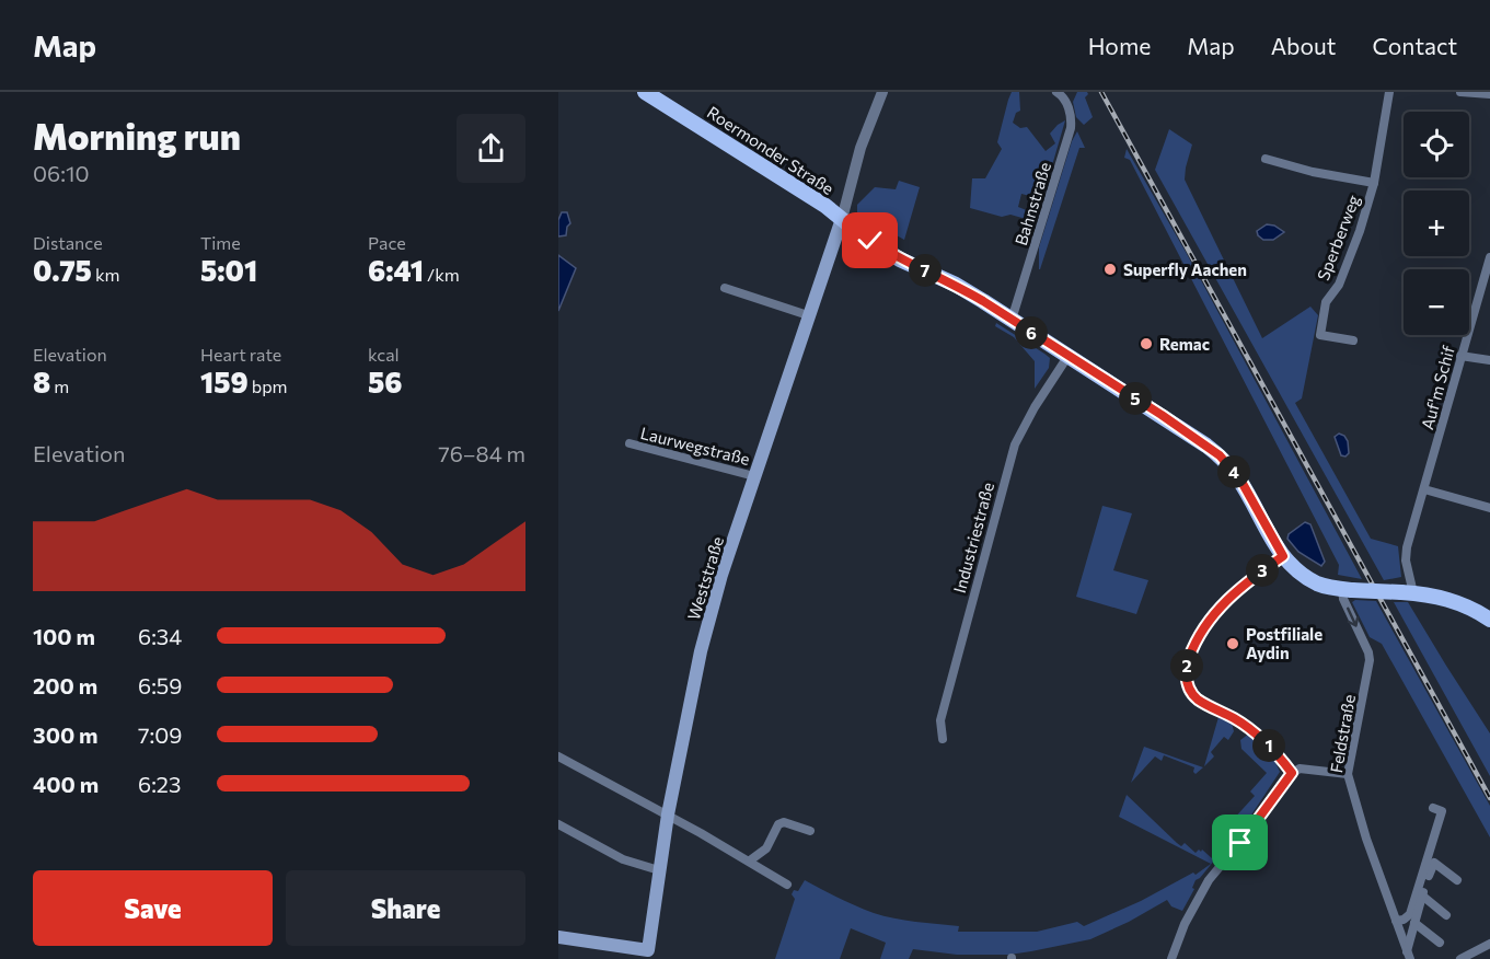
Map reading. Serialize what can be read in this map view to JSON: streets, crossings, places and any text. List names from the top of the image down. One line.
{"streets":{"main road":["Roermonder Straße","Weststraße"],"street":["Bahnstraße","Sperberweg","Auf'm Schif","Laurwegstraße","Industriestraße","Feldstraße"]},"crossings":[["Roermonder Straße","Bahnstraße"],["Roermonder Straße","Auf'm Schif"],["Roermonder Straße","Industriestraße"],["Roermonder Straße","Weststraße"],["Roermonder Straße","Feldstraße"],["Laurwegstraße","Weststraße"]],"one_way":["Feldstraße"],"places":["Superfly Aachen","Remac","Postfiliale Aydin"],"page":{"header":"Map","nav":["Home","Map","About","Contact"],"heading":["Morning run","06:10"],"map_buttons":["+","−"],"stats":[["Distance","0.75 km"],["Time","5:01"],["Pace","6:41 /km"],["Elevation","8 m"],["Heart rate","159 bpm"],["kcal","56"]],"pins":["7","6","5","4","3","2","1"],"chart":["Elevation","76–84 m"],"list":[{"name":"100 m","note":"6:34"},{"name":"200 m","note":"6:59"},{"name":"300 m","note":"7:09"},{"name":"400 m","note":"6:23"}],"buttons":["Save","Share"]}}
